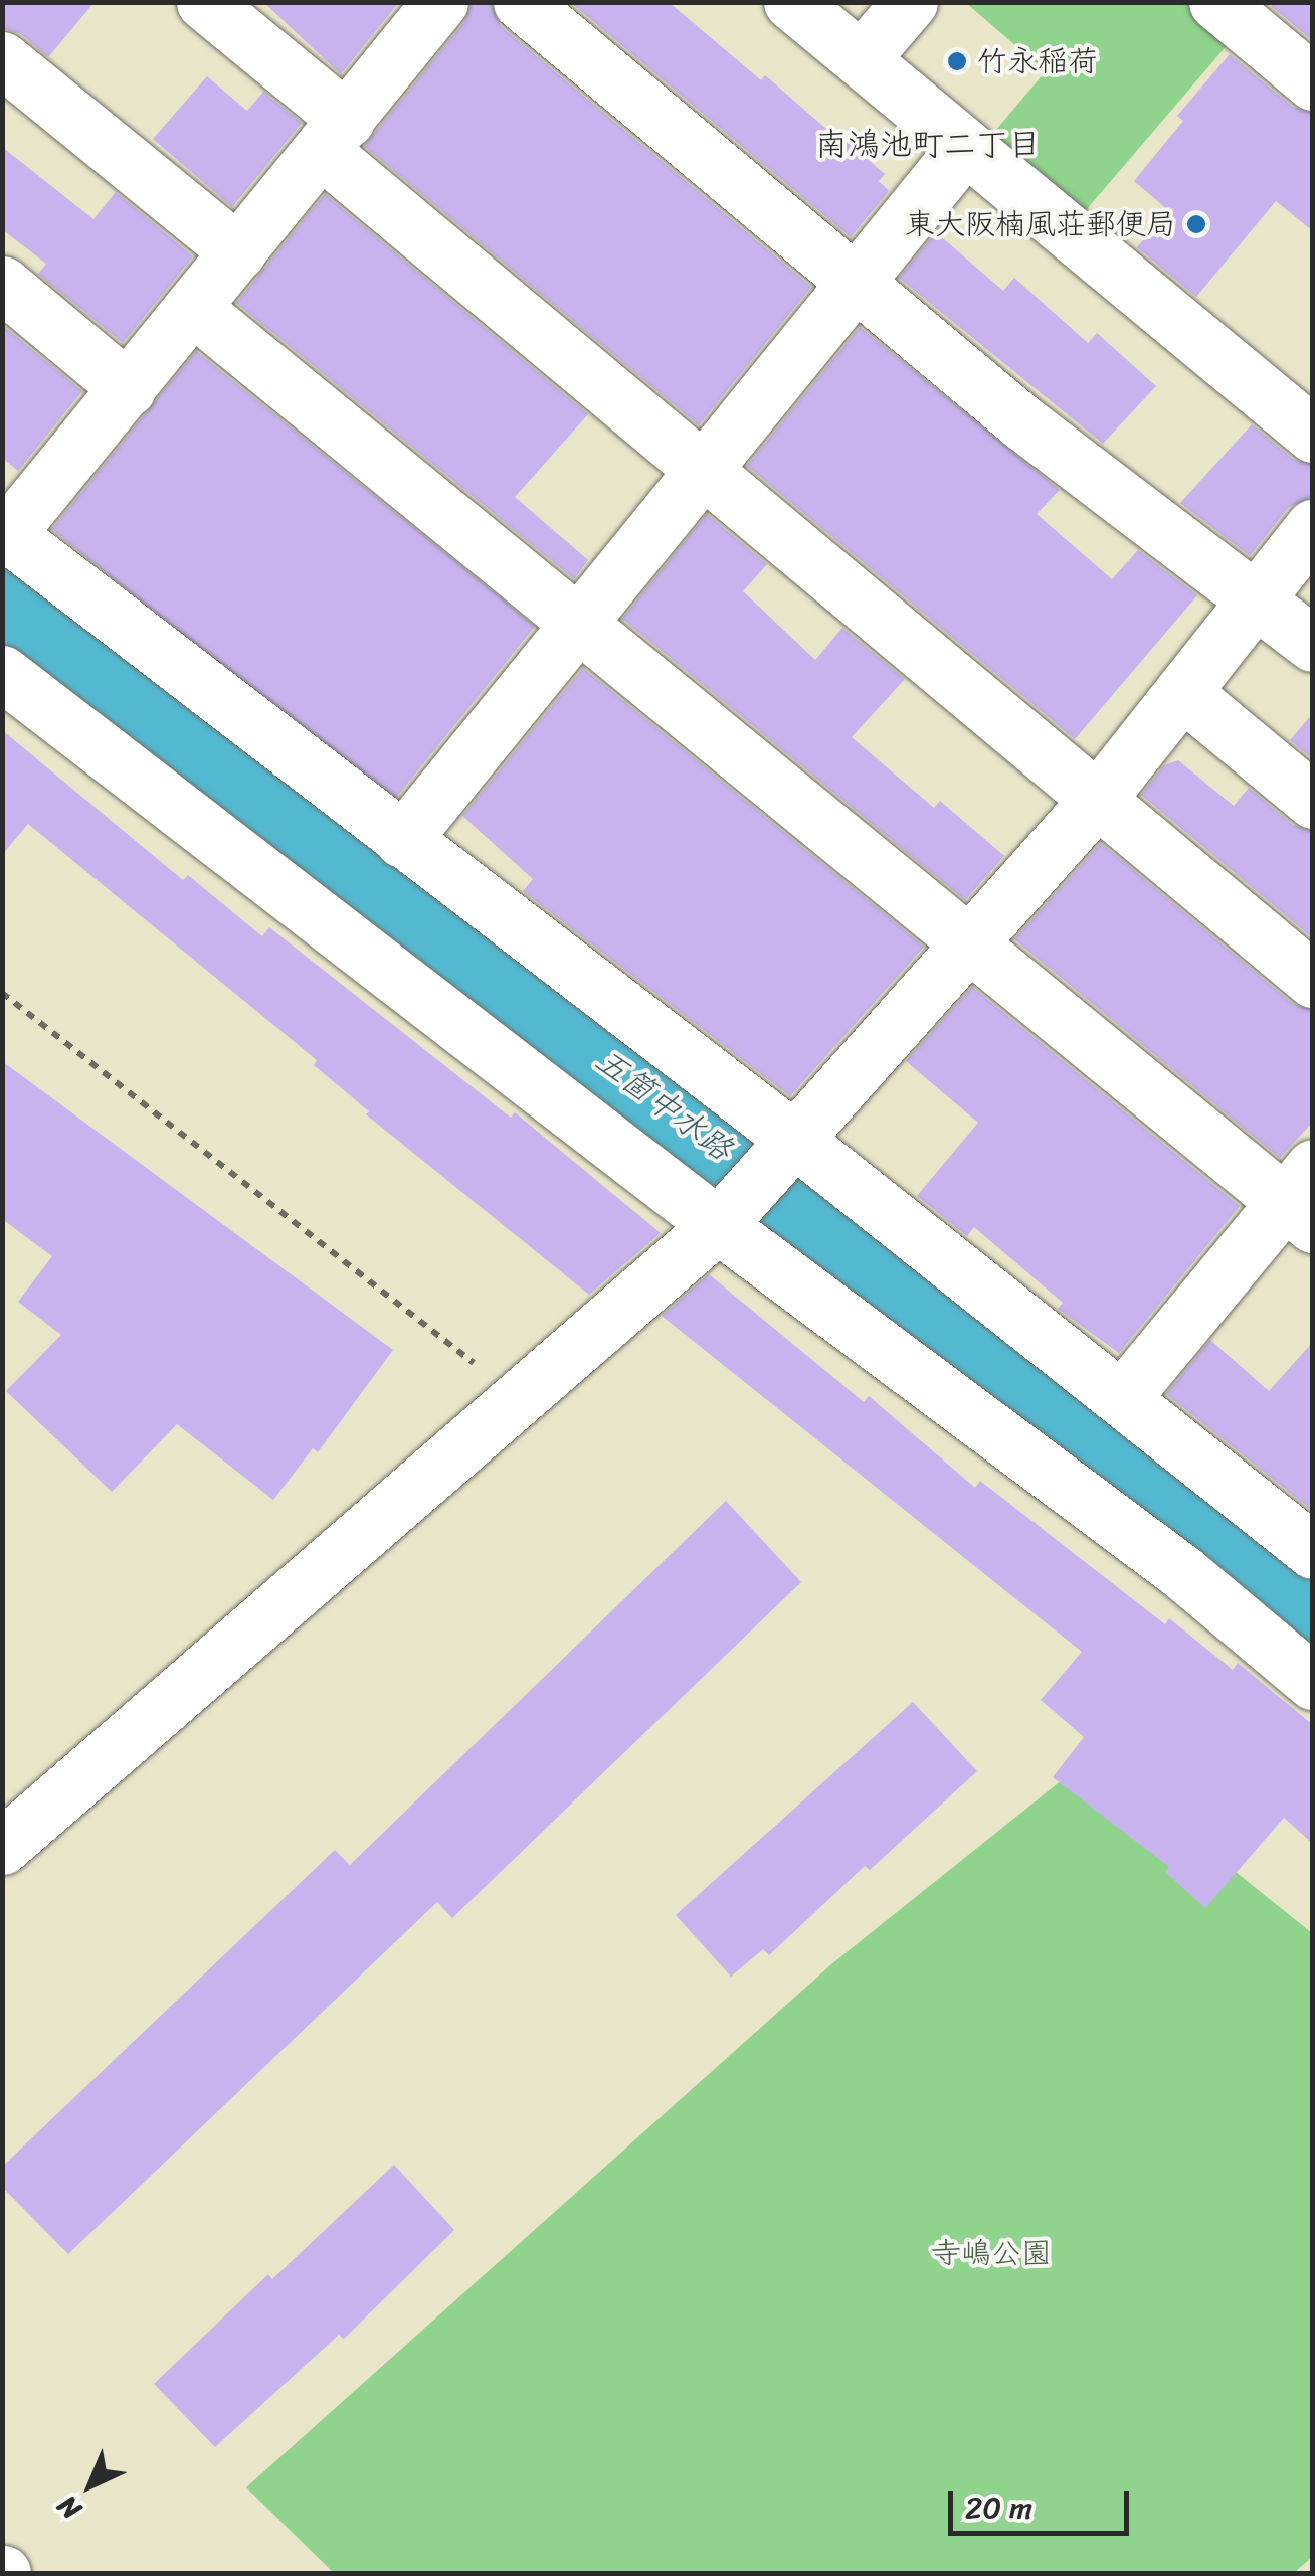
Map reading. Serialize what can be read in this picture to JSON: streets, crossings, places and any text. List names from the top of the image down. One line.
{"districts":["南鴻池町二丁目"],"water":["五箇中水路"],"parks":["寺嶋公園"],"places":["竹永稲荷","東大阪楠風荘郵便局"],"scale_bar":"20 m","north":"bottom left"}
